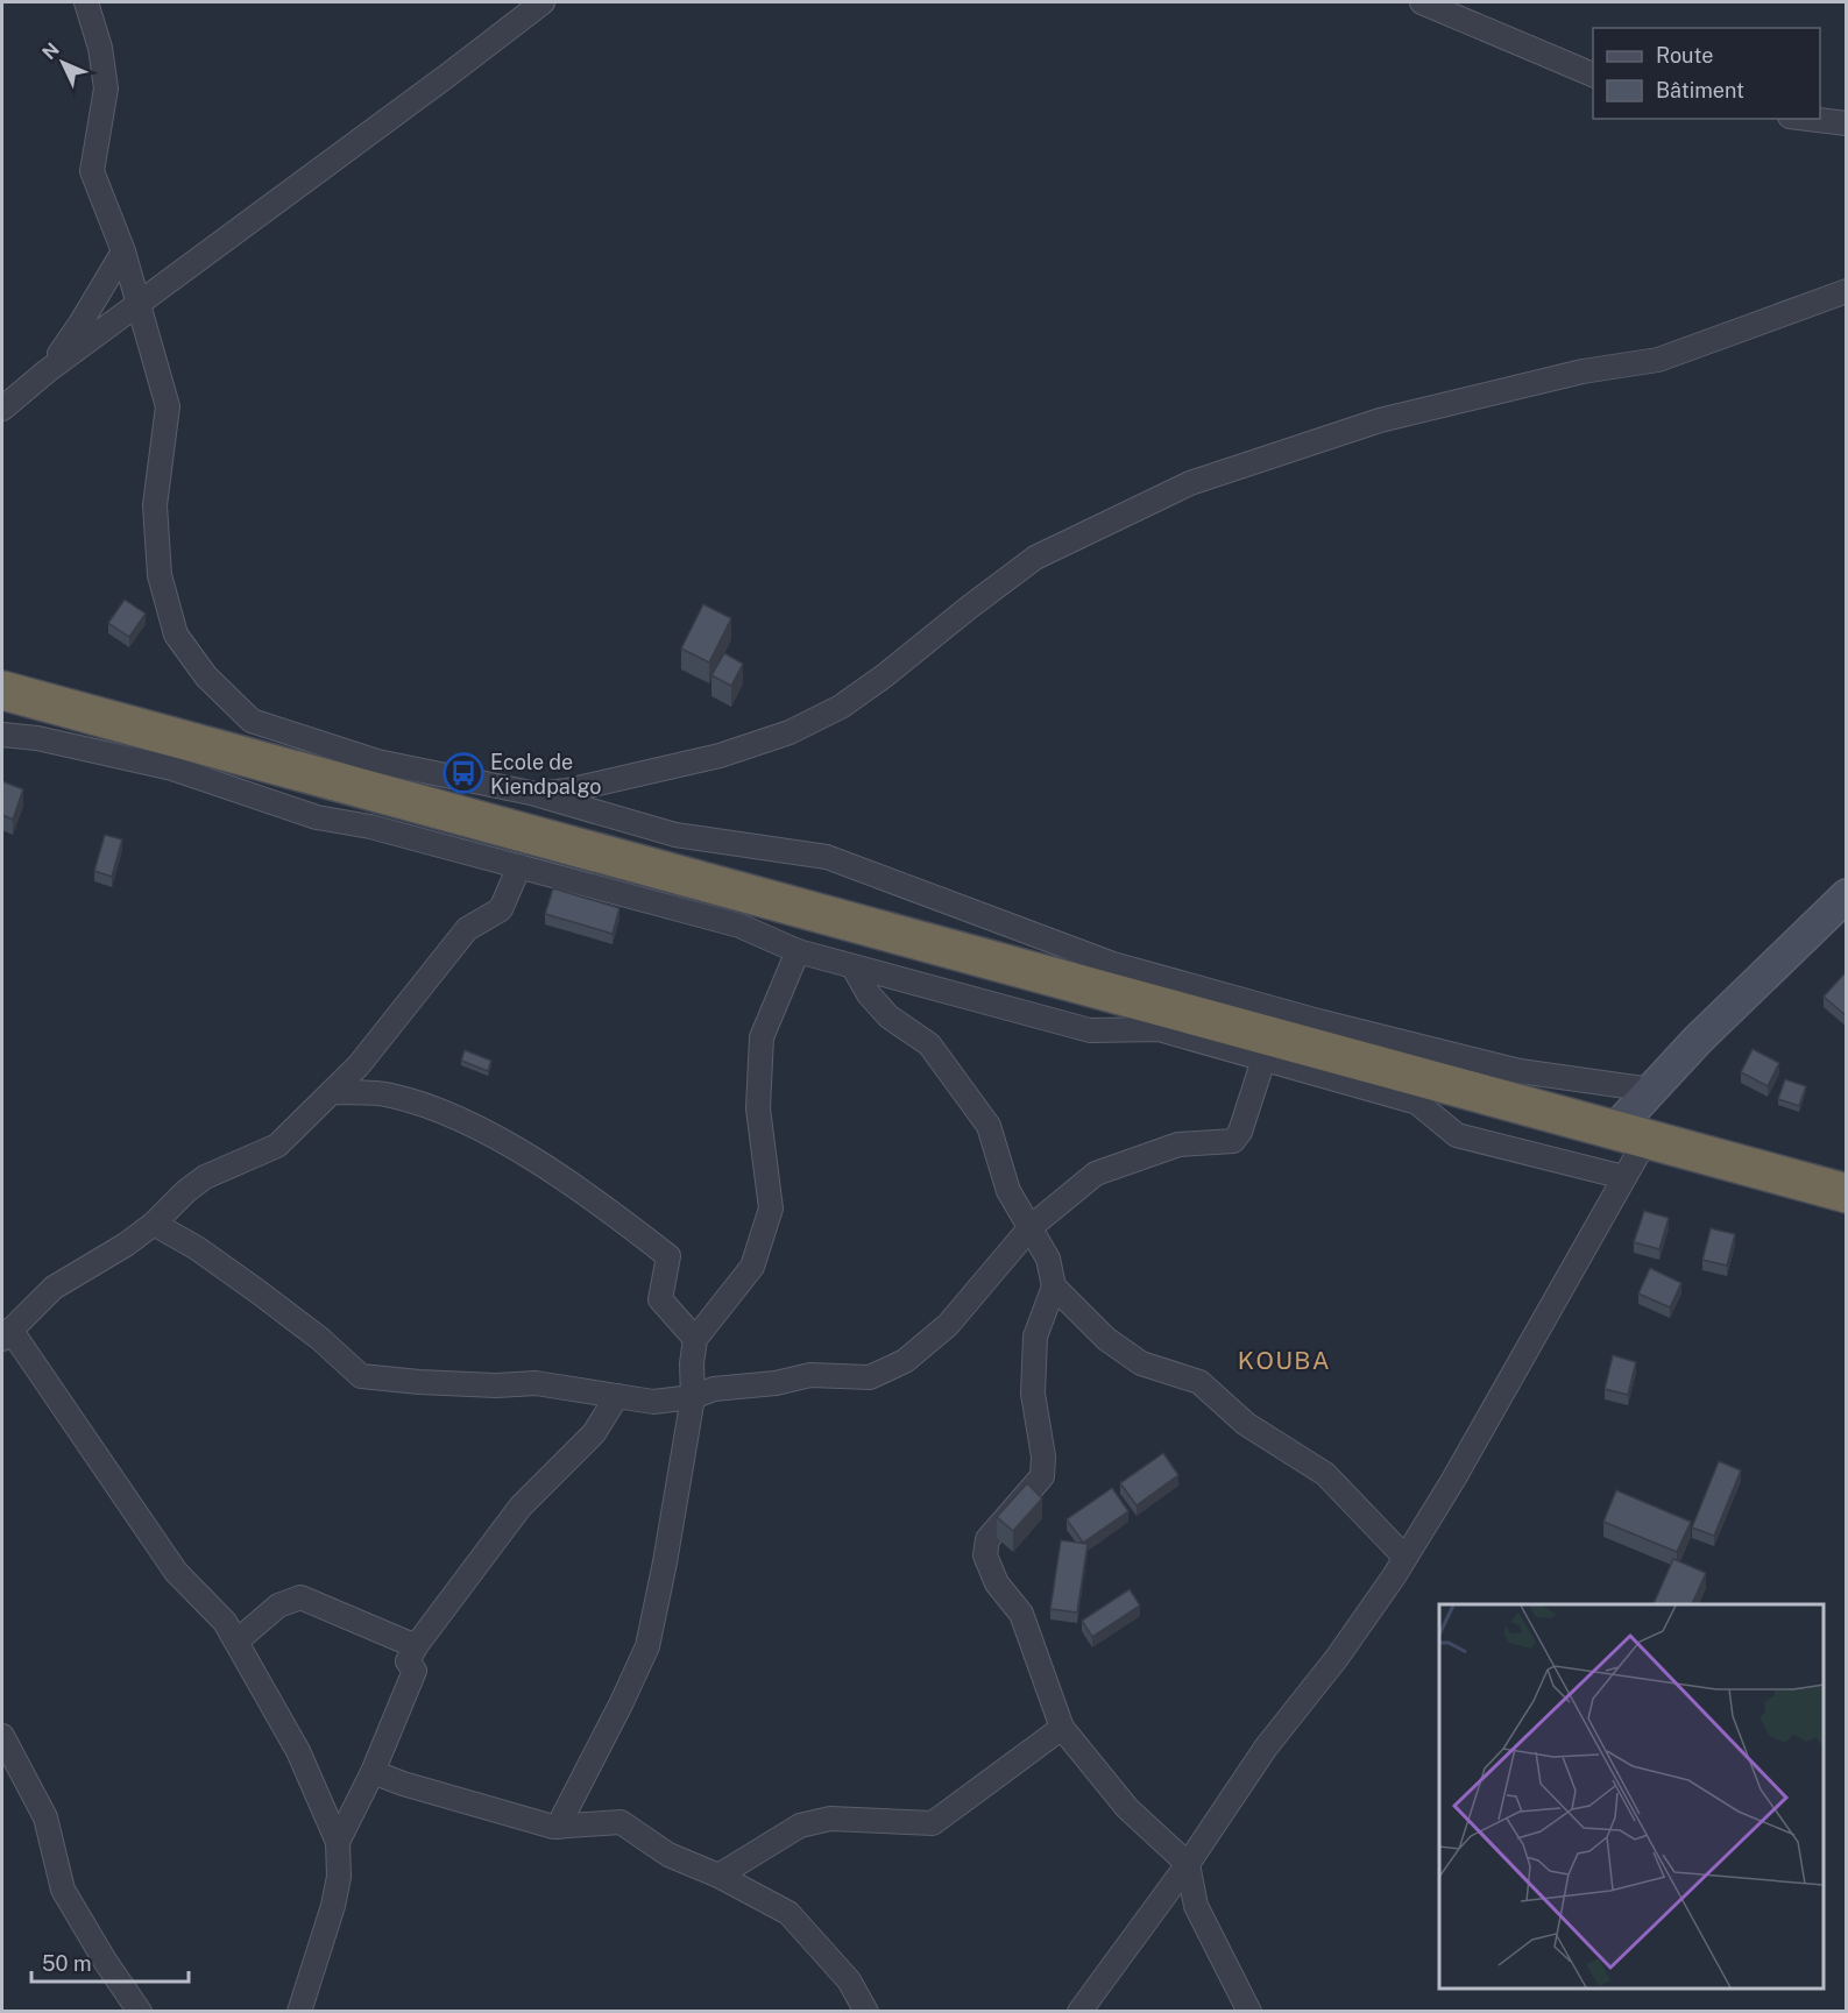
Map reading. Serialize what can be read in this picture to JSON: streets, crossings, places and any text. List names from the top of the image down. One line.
{"districts":["KOUBA"],"places":{"bus stop":["Ecole de Kiendpalgo"]},"legend":["Route","Bâtiment"],"scale_bar":"50 m","north":"top left"}
